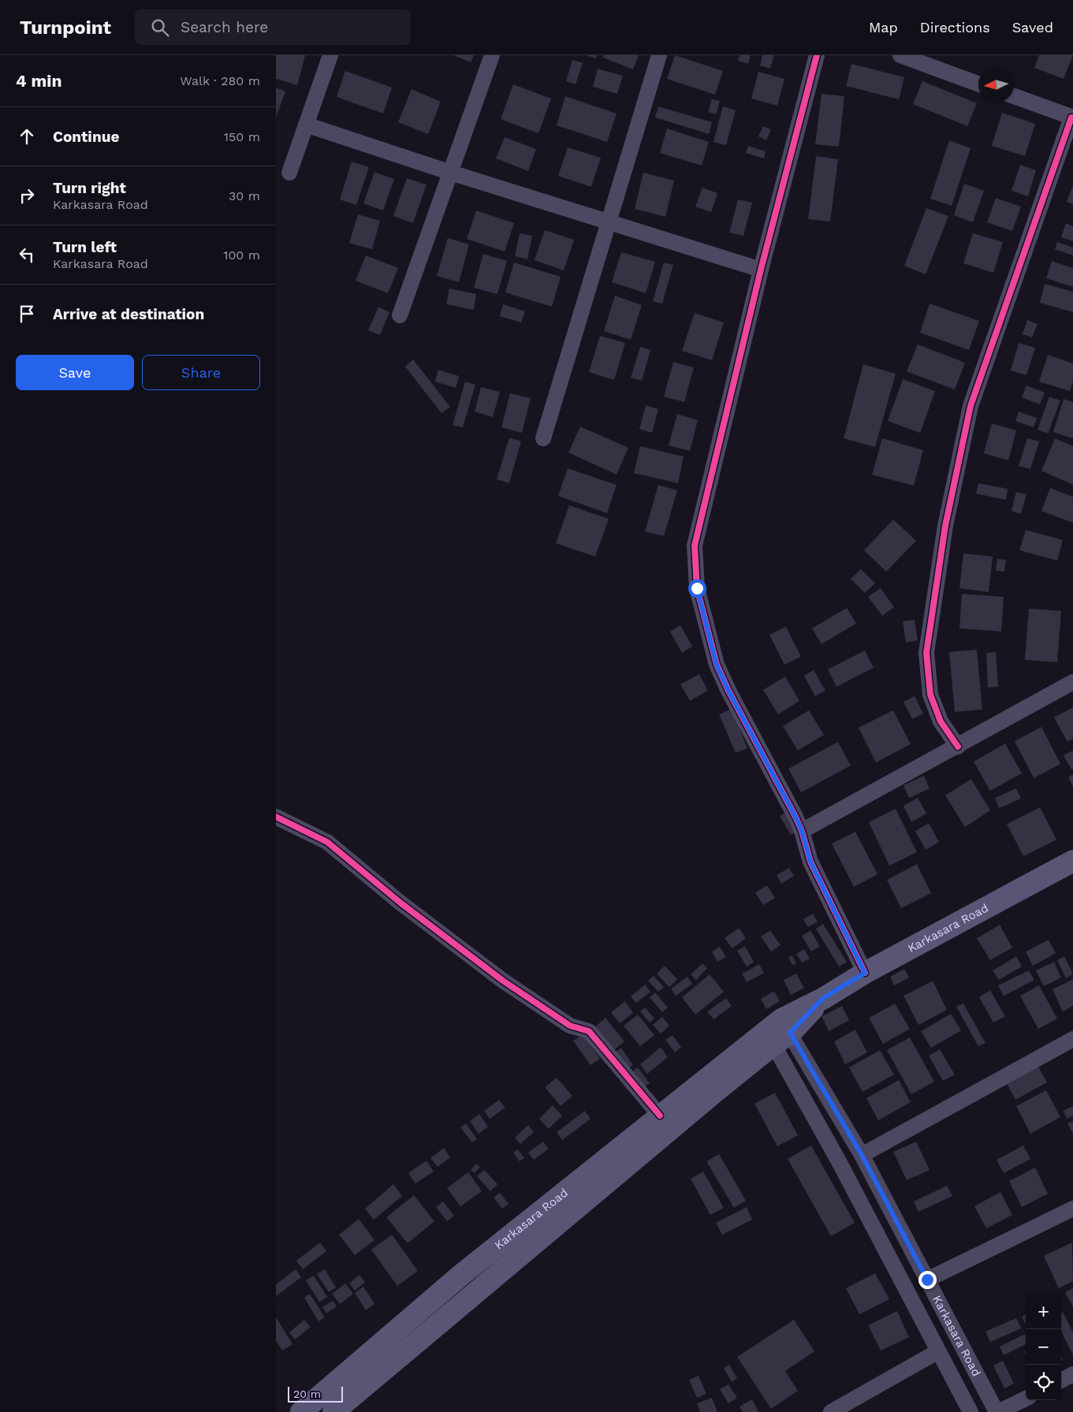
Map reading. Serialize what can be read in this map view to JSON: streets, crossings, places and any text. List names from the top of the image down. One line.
{"streets":{"main road":["Karkasara Road"]},"scale_bar":"20 m","north":"left","page":{"header":"Turnpoint","search":"Search here","nav":["Map","Directions","Saved"],"heading":["4 min","Walk · 280 m"],"list":[["Continue","150 m"],["Turn right","Karkasara Road","30 m"],["Turn left","Karkasara Road","100 m"],"Arrive at destination"],"buttons":["Save","Share"],"map_buttons":["+","−"],"scale":"20 m"}}
